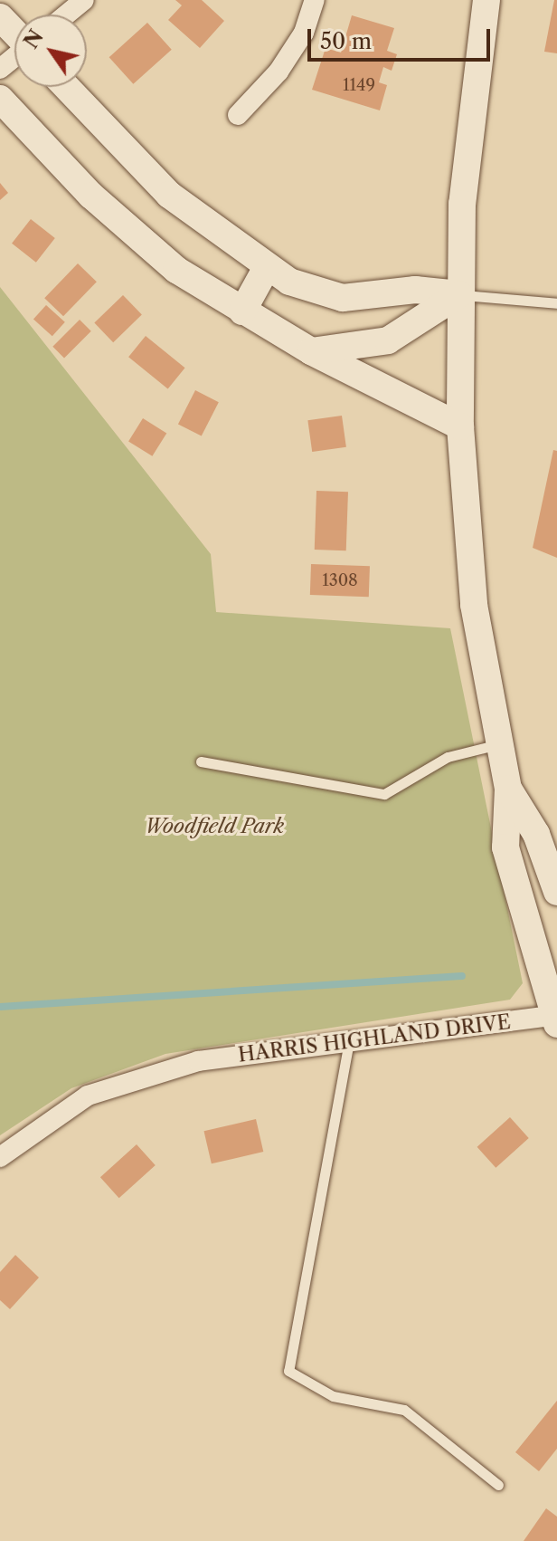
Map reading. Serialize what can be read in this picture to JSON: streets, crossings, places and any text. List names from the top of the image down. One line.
{"streets":{"street":["HARRIS HIGHLAND DRIVE"]},"parks":["Woodfield Park"],"house_numbers":["1149","1308"],"scale_bar":"50 m","north":"top left"}
